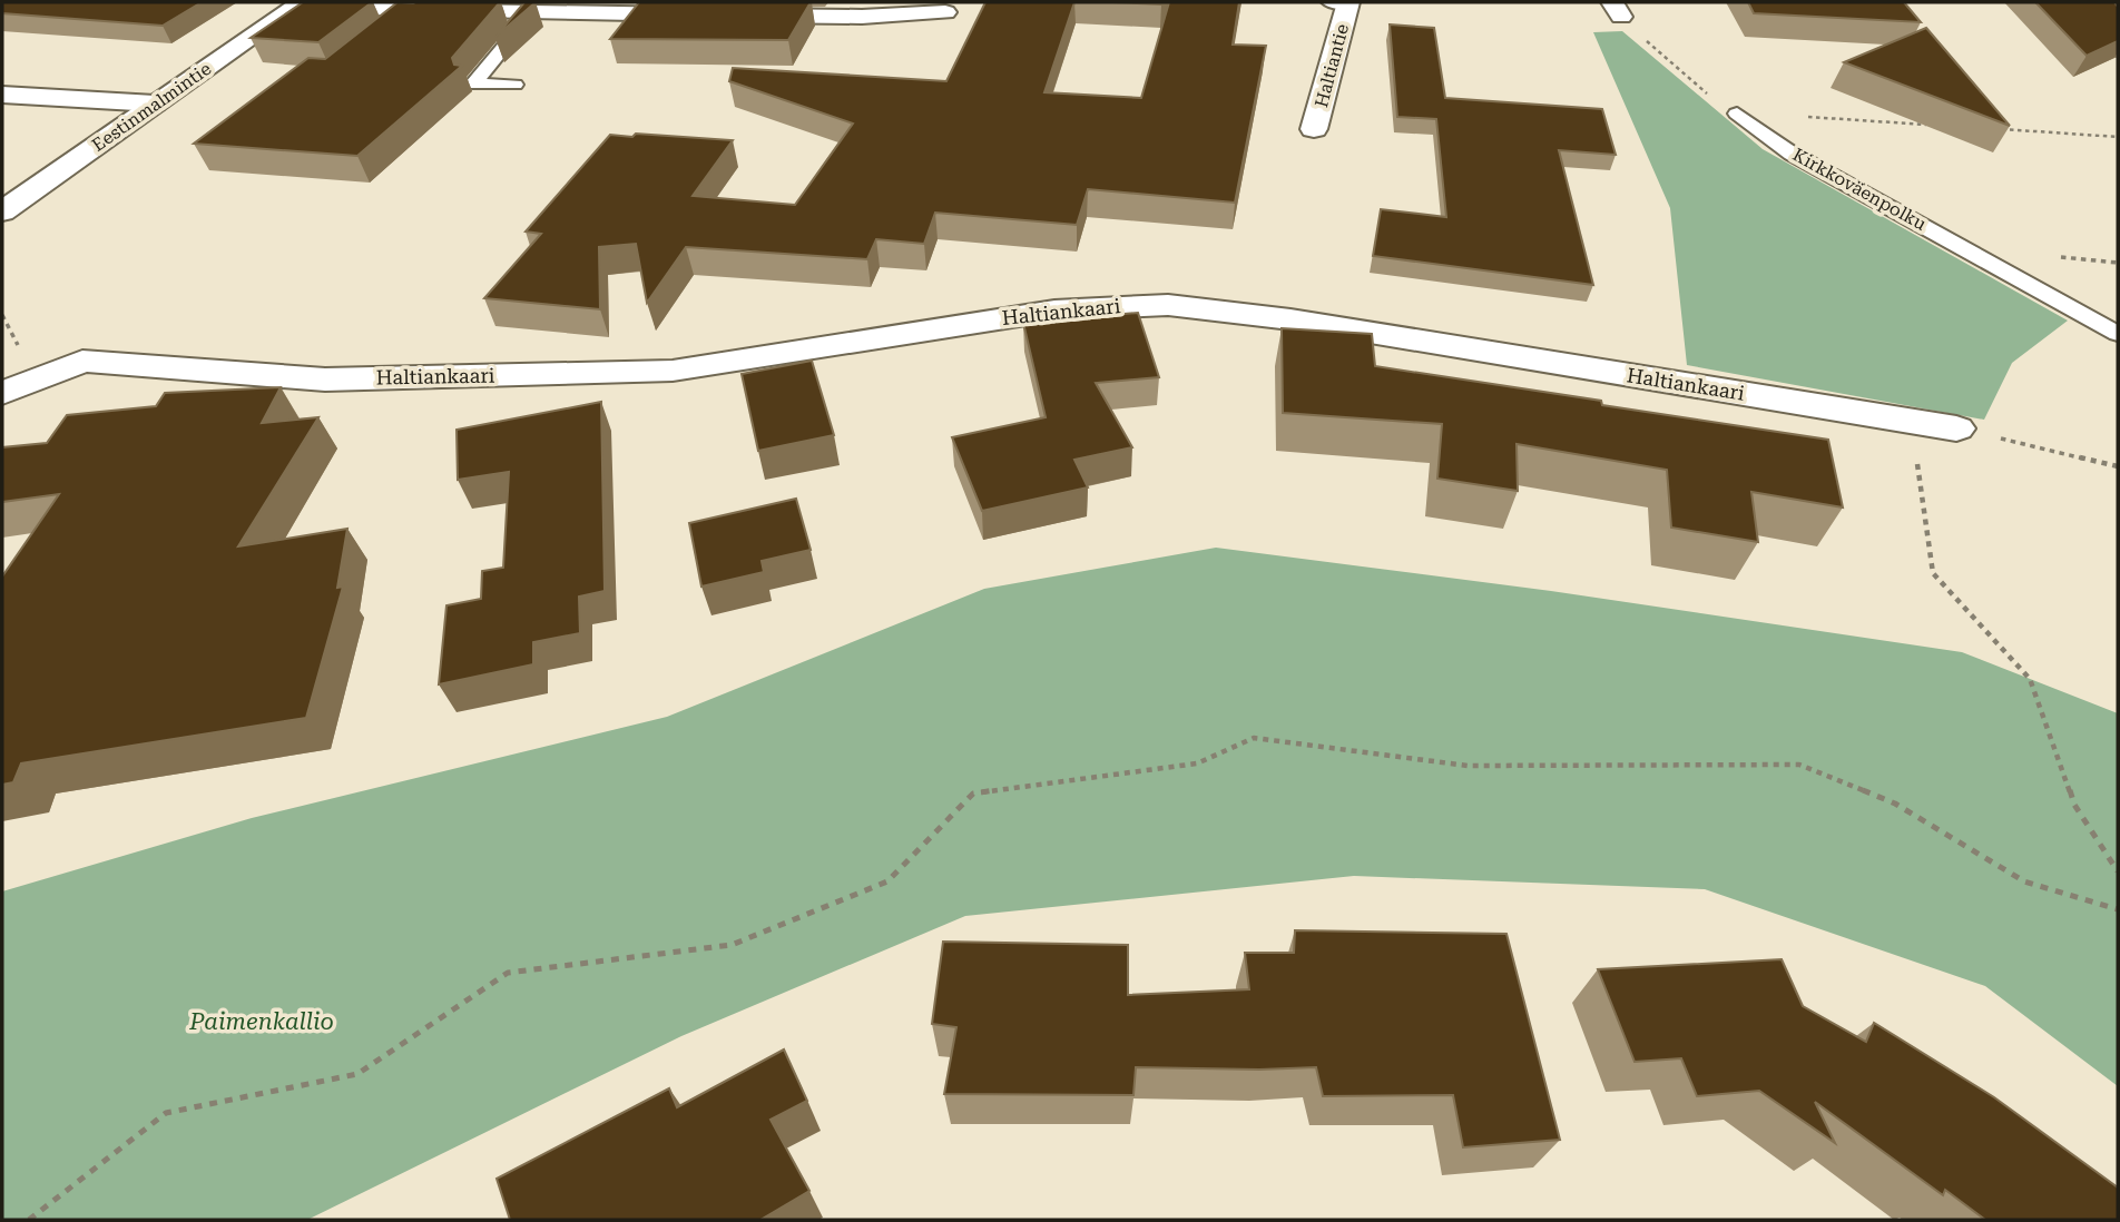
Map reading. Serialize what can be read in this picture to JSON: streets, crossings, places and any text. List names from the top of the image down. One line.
{"streets":{"street":["Haltiantie","Eestinmalmintie","Haltiankaari"],"lane":["Kirkkoväenpolku"]},"parks":["Paimenkallio"]}
